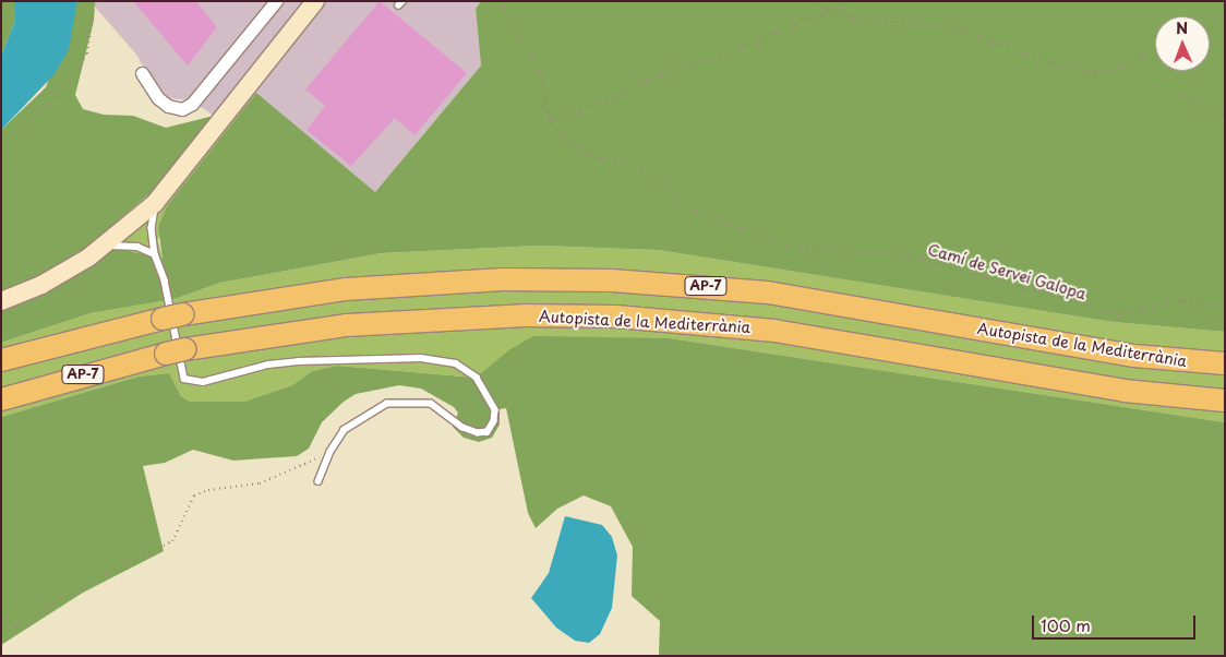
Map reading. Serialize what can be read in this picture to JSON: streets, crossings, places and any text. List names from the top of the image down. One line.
{"streets":{"highway":["AP-7","Autopista de la Mediterrània"],"path":["Camí de Servei Galopa"]},"scale_bar":"100 m","north":"top"}
